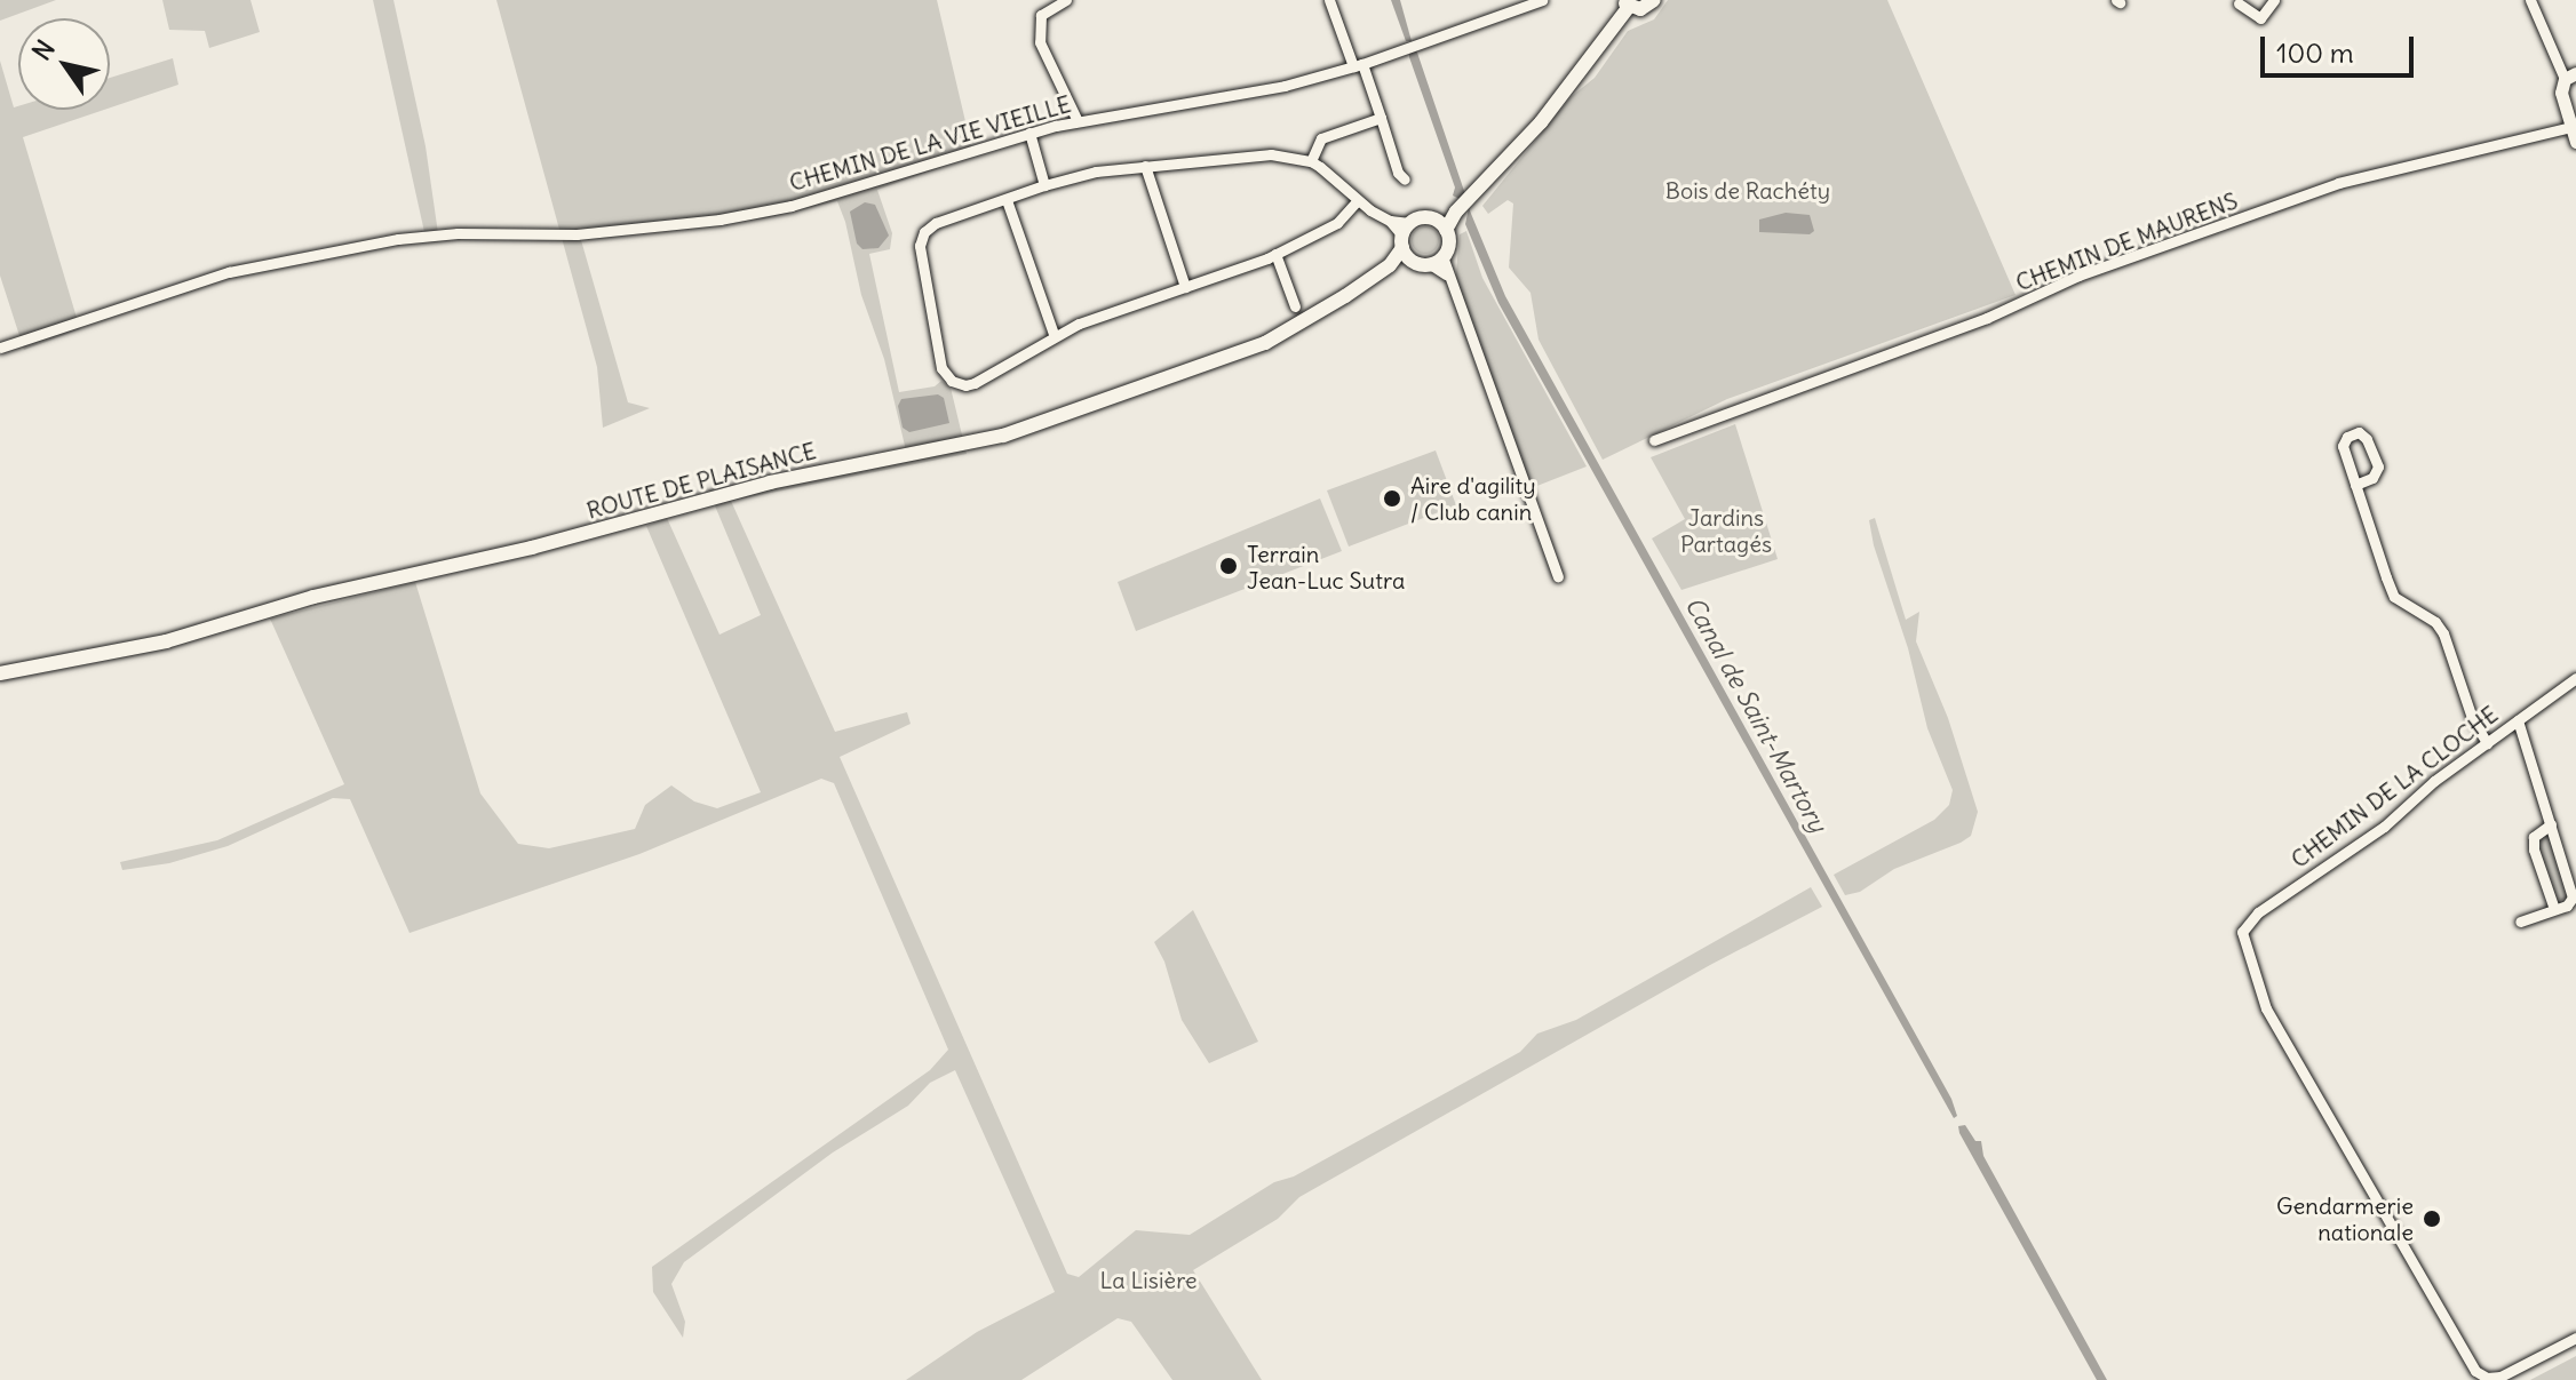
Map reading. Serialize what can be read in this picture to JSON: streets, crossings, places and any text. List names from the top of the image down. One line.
{"streets":{"main road":["ROUTE DE PLAISANCE"],"street":["CHEMIN DE LA VIE VIEILLE","CHEMIN DE MAURENS","CHEMIN DE LA CLOCHE"]},"water":["Canal de Saint-Martory"],"parks":["Bois de Rachéty","Jardins Partagés","La Lisière"],"places":["Aire d'agility / Club canin","Terrain Jean-Luc Sutra","Gendarmerie nationale"],"scale_bar":"100 m","north":"top left"}
